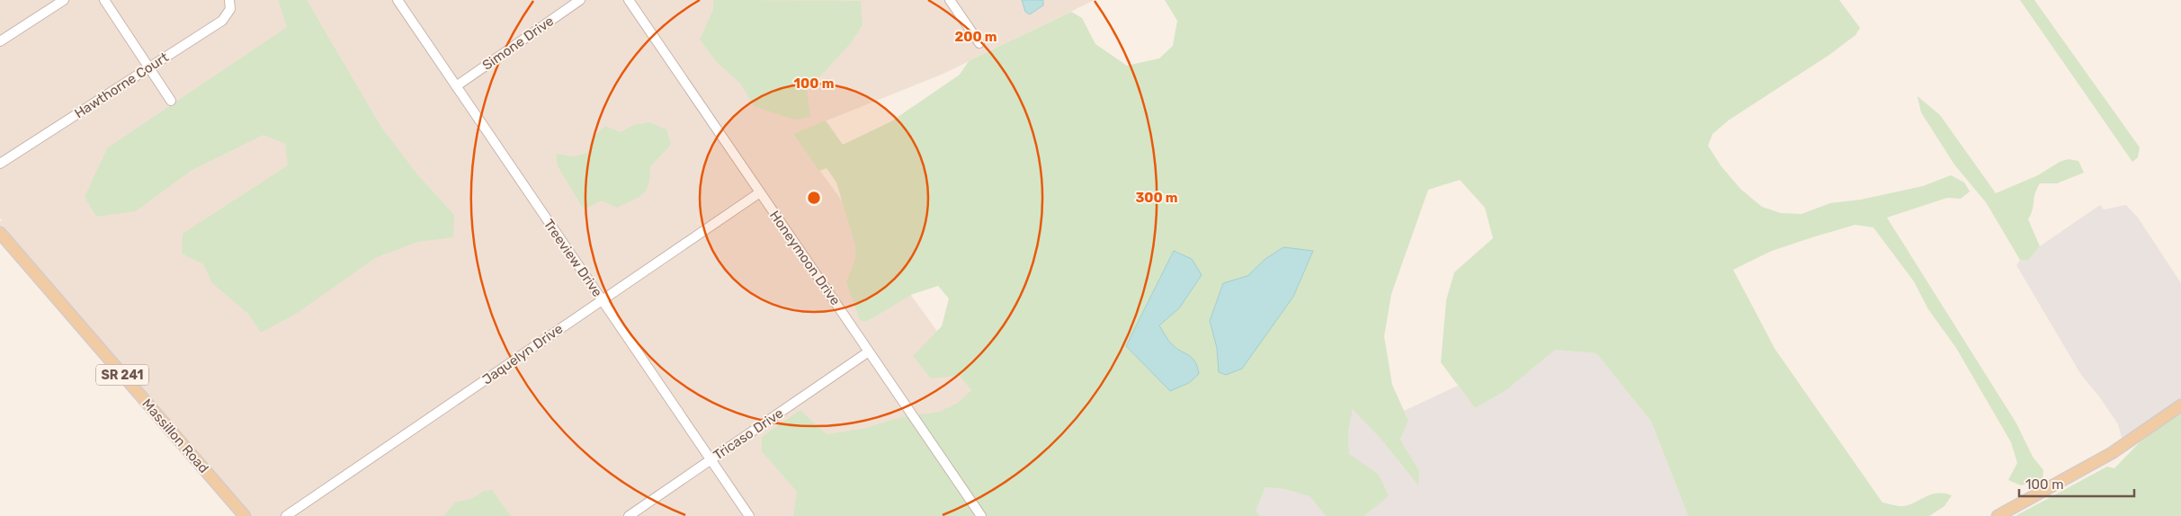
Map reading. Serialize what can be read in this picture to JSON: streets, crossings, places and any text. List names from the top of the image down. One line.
{"streets":{"main road":["SR 241","Massillon Road"],"street":["Simone Drive","Hawthorne Court","Treeview Drive","Honeymoon Drive","Jaquelyn Drive","Tricaso Drive"]},"crossings":[["Simone Drive","Treeview Drive"],["Treeview Drive","Jaquelyn Drive"],["Treeview Drive","Tricaso Drive"],["Honeymoon Drive","Jaquelyn Drive"],["Honeymoon Drive","Tricaso Drive"]],"scale_bar":"100 m","rings":["200 m","100 m","300 m"]}
